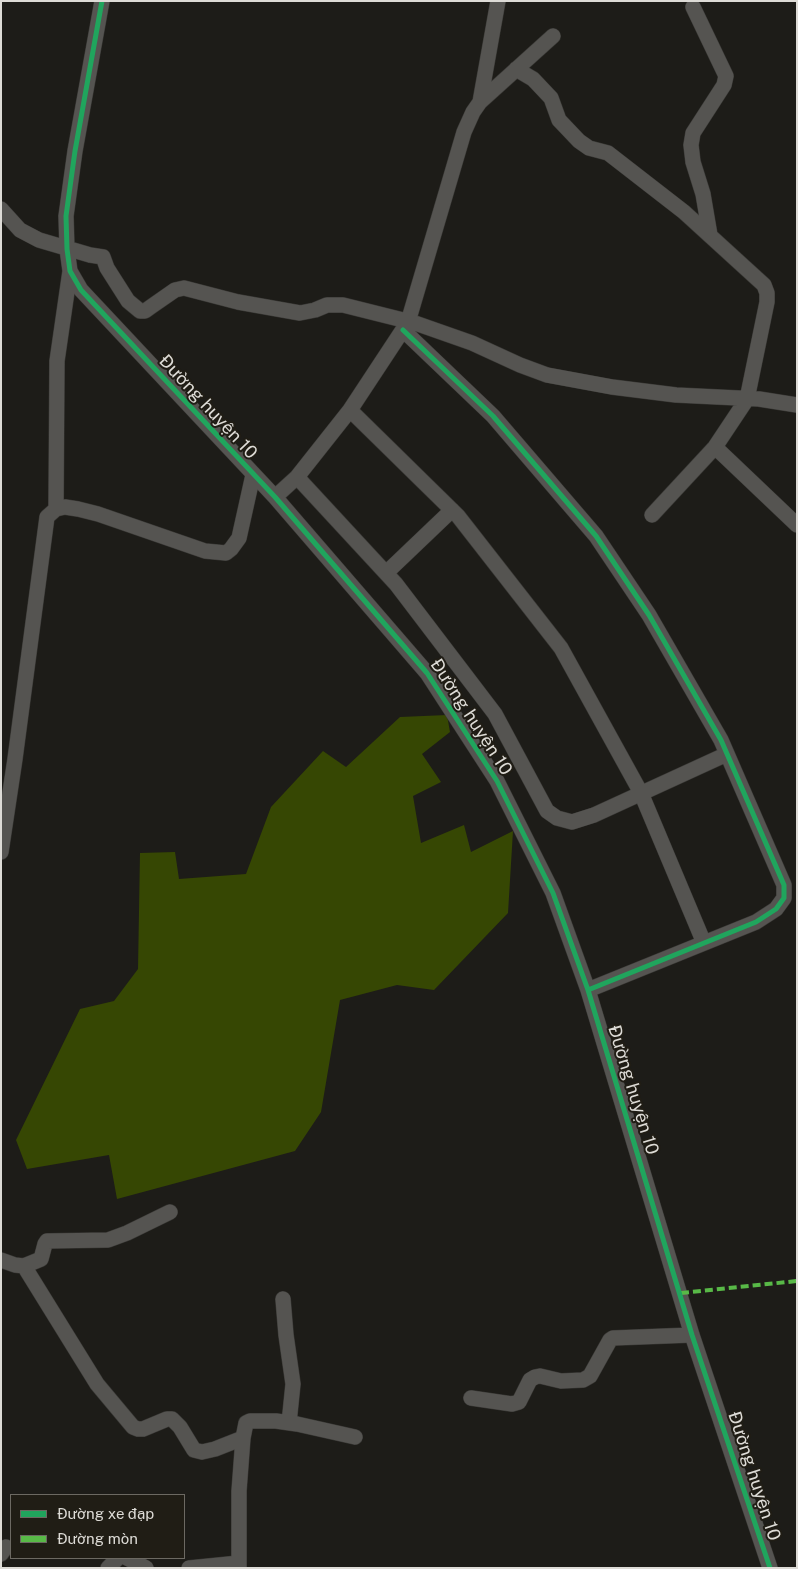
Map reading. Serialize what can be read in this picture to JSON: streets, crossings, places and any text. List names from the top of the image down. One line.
{"streets":{"street":["Đường huyện 10"]},"legend":["Đường xe đạp","Đường mòn"]}
